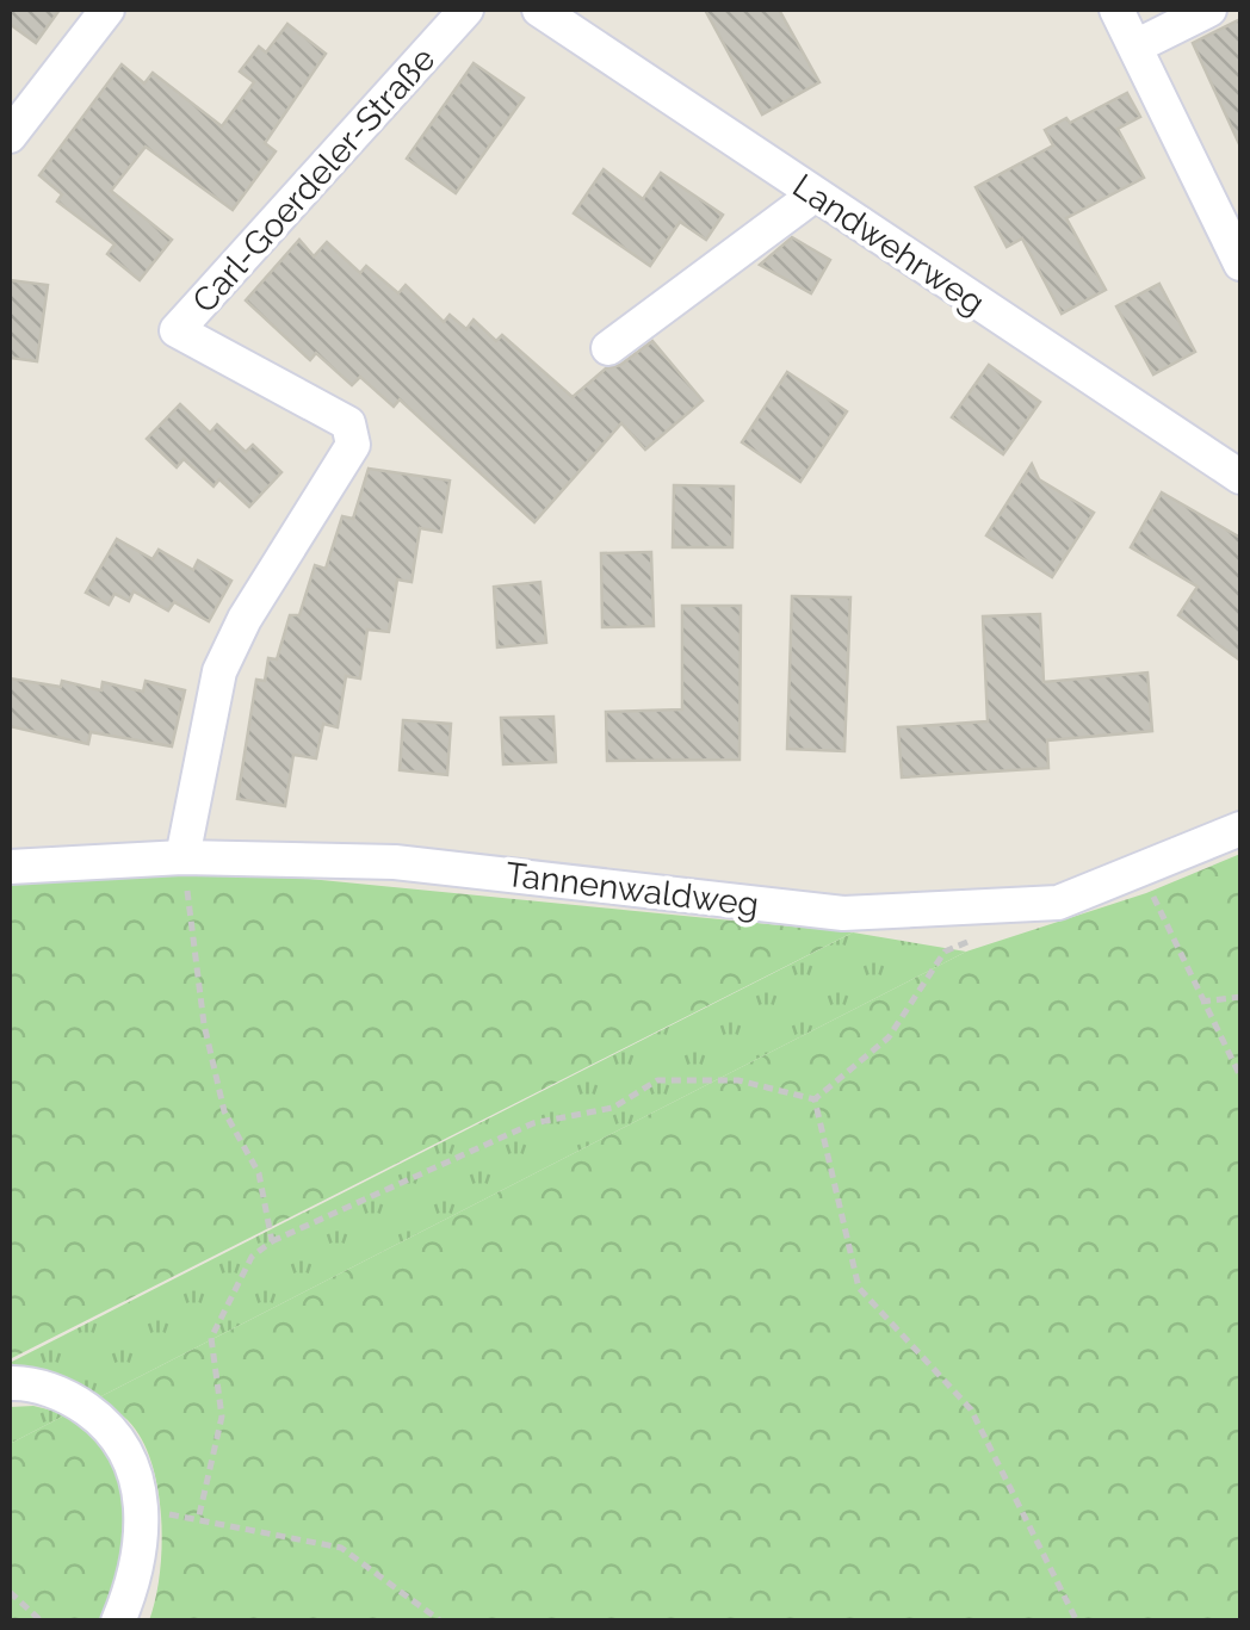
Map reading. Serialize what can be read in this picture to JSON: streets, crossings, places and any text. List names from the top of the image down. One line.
{"streets":{"street":["Carl-Goerdeler-Straße","Landwehrweg","Tannenwaldweg"]},"crossings":[["Carl-Goerdeler-Straße","Tannenwaldweg"]]}
